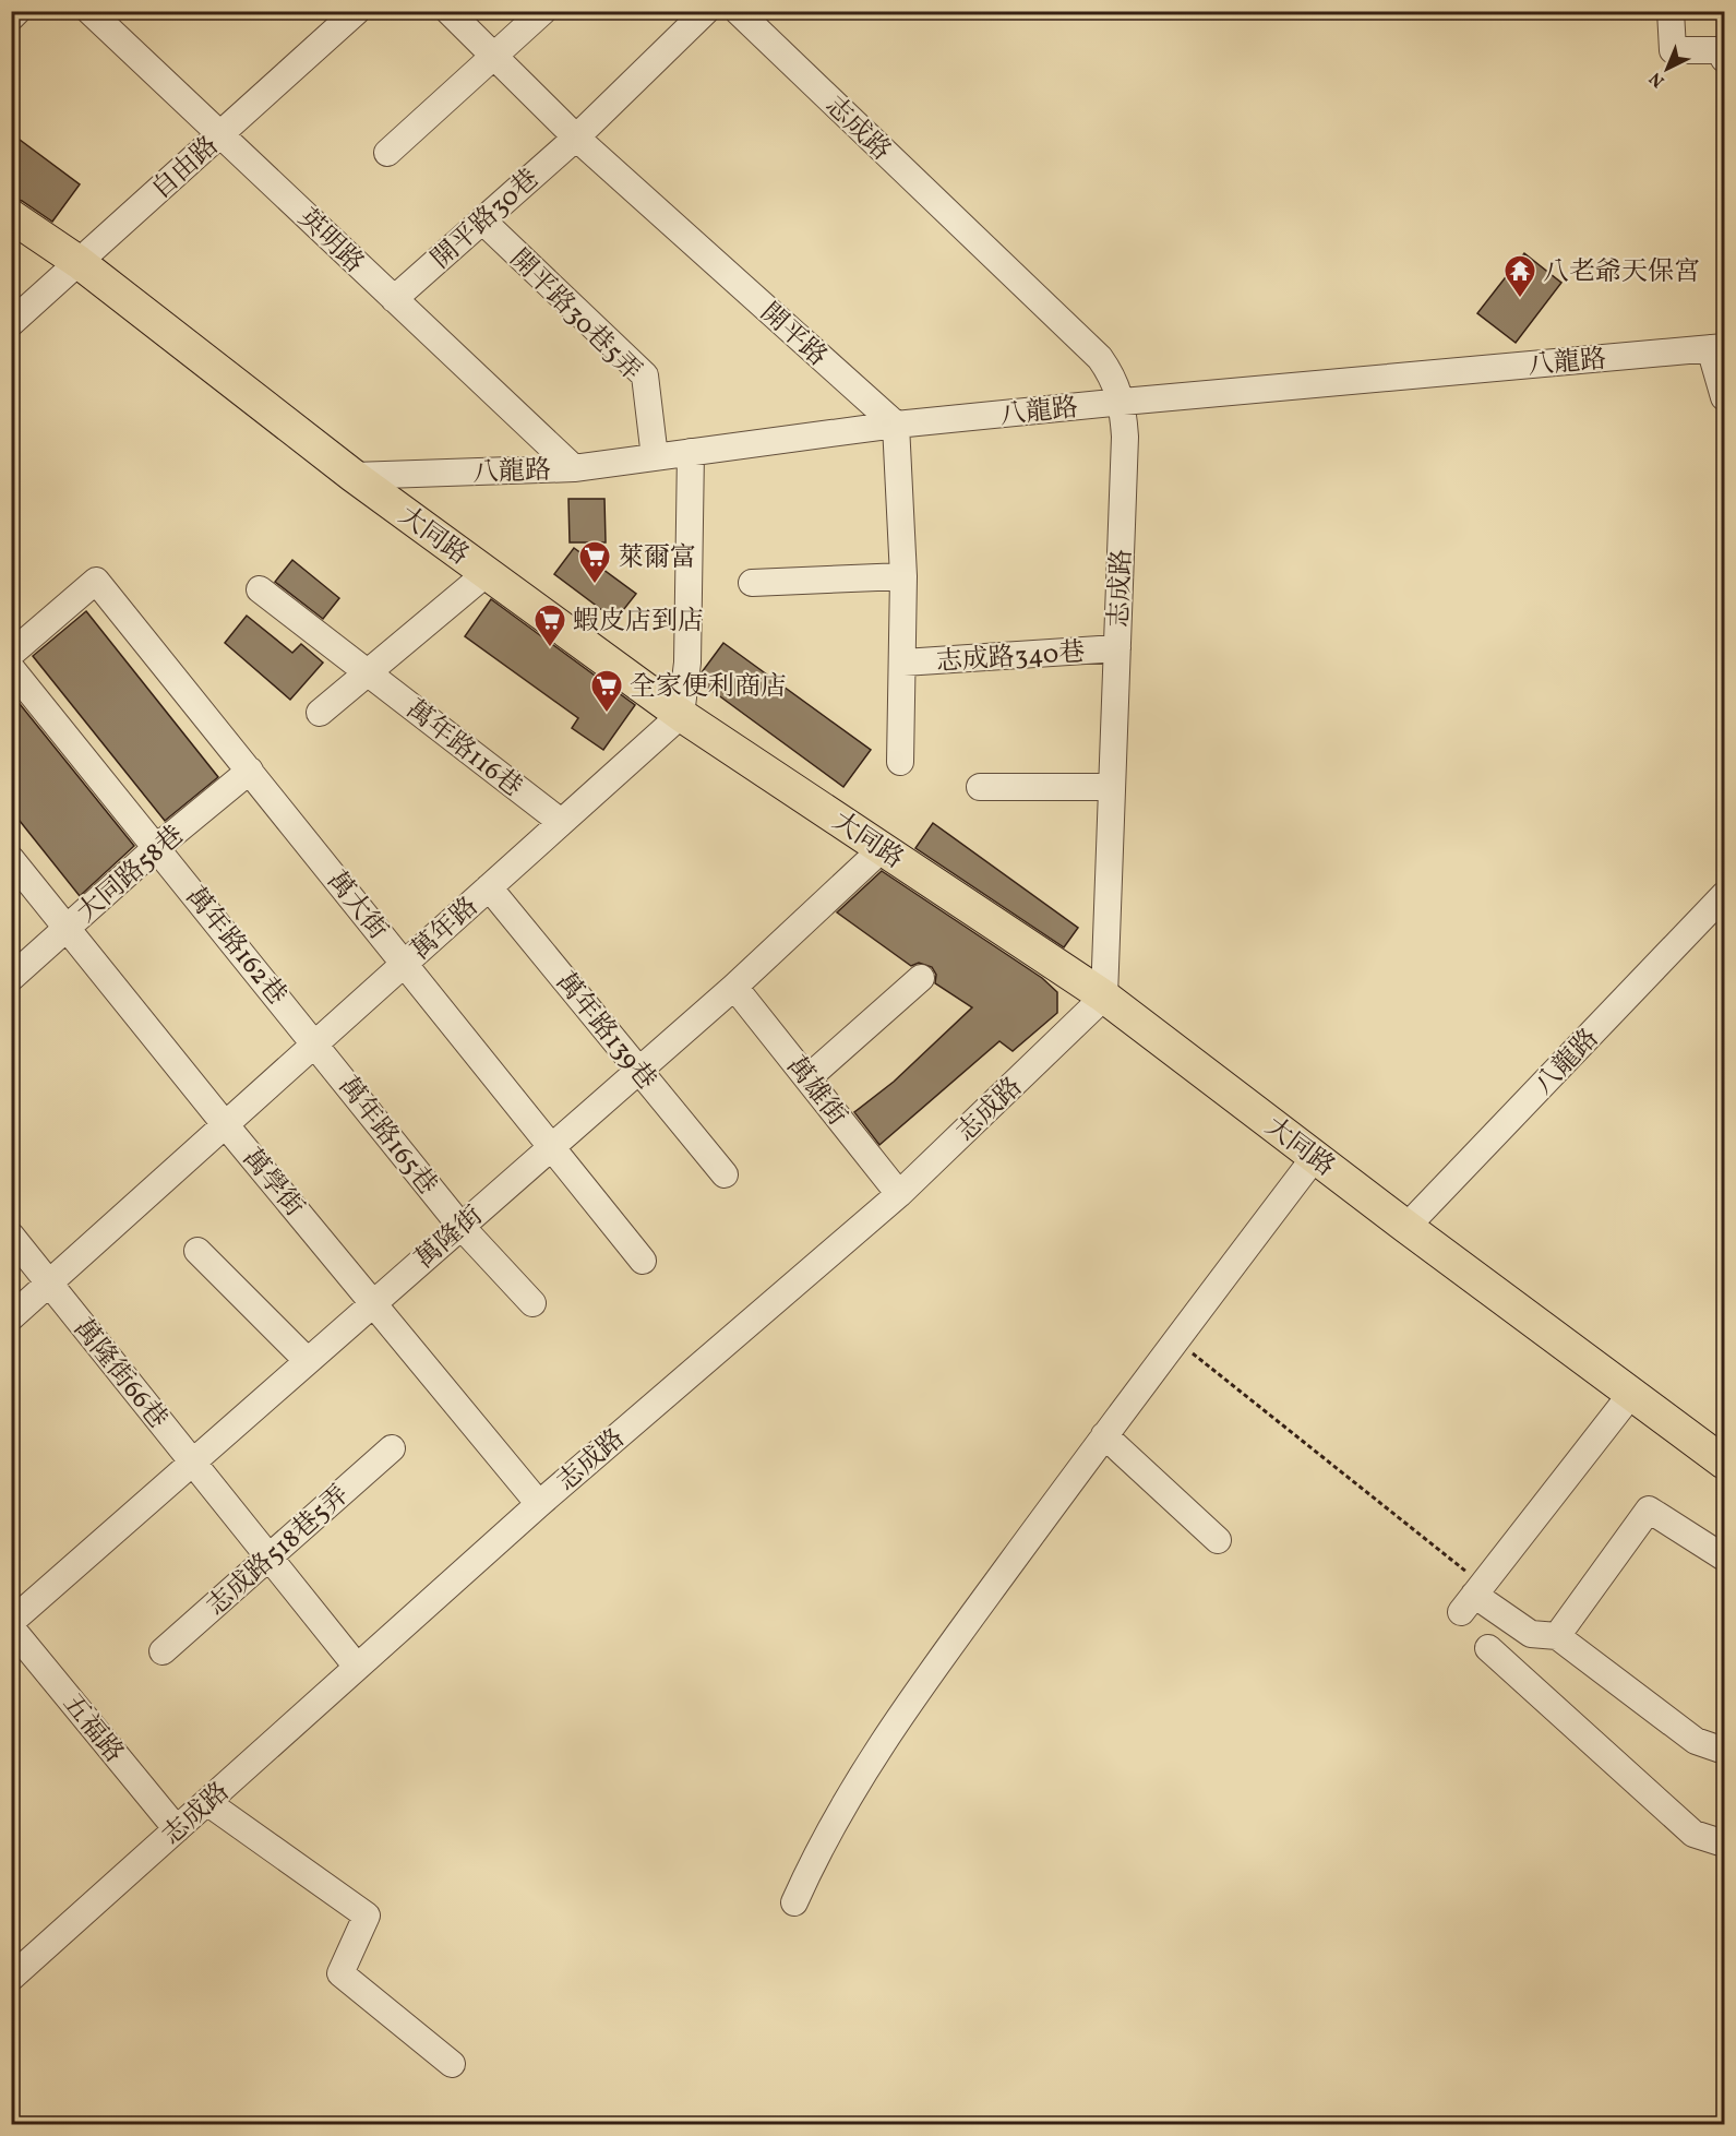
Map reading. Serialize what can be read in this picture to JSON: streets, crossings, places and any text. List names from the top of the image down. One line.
{"streets":{"main road":["大同路"],"street":["志成路","自由路","開平路30巷","英明路","開平路30巷5弄","開平路","八龍路","志成路340巷","萬年路116巷","大同路58巷","萬大街","萬年路","萬年路162巷","萬年路139巷","萬雄街","萬年路165巷","萬學街","萬隆街","萬隆街66巷","志成路518巷5弄","五福路"]},"crossings":[["志成路","八龍路"],["志成路","大同路"],["志成路","志成路340巷"],["志成路","萬雄街"],["志成路","萬學街"],["志成路","萬隆街66巷"],["志成路","五福路"],["自由路","英明路"],["自由路","大同路"],["開平路30巷","英明路"],["開平路30巷","開平路30巷5弄"],["開平路30巷","開平路"],["英明路","八龍路"],["開平路30巷5弄","八龍路"],["開平路","八龍路"],["八龍路","大同路"],["大同路","萬年路"],["大同路","萬隆街"],["萬年路116巷","萬年路"],["大同路58巷","萬大街"],["大同路58巷","萬年路162巷"],["大同路58巷","萬學街"],["萬大街","萬年路"],["萬大街","萬隆街"],["萬年路","萬年路162巷"],["萬年路","萬年路139巷"],["萬年路","萬年路165巷"],["萬年路","萬學街"],["萬年路","萬隆街66巷"],["萬年路162巷","萬年路165巷"],["萬年路139巷","萬隆街"],["萬雄街","萬隆街"],["萬年路165巷","萬隆街"],["萬學街","萬隆街"],["萬隆街","萬隆街66巷"],["萬隆街","五福路"],["萬隆街66巷","志成路518巷5弄"]],"places":{"temple":["八老爺天保宮"],"supermarket":["萊爾富","蝦皮店到店","全家便利商店"]},"north":"bottom left"}
